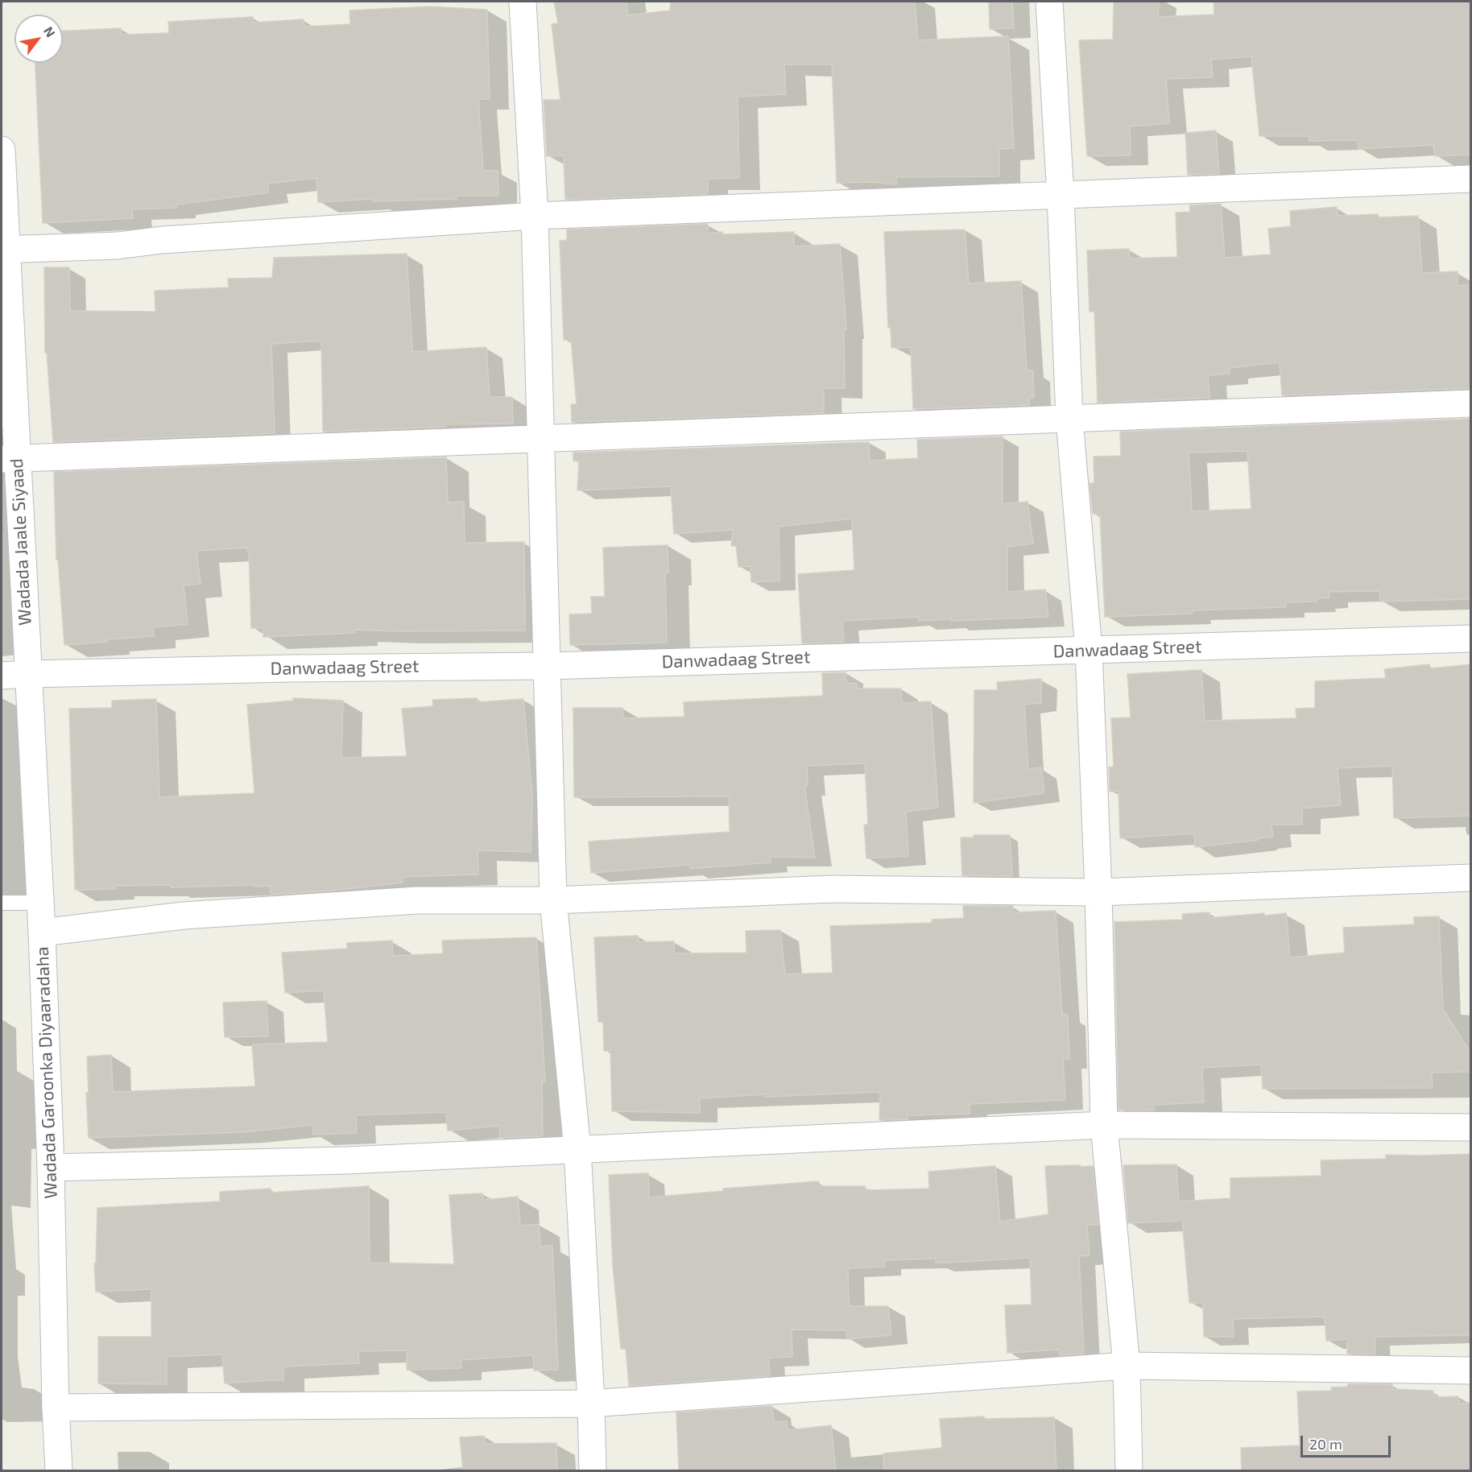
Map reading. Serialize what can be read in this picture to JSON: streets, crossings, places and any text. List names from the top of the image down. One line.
{"streets":{"street":["Wadada Jaale Siyaad","Danwadaag Street","Wadada Garoonka Diyaaradaha"]},"crossings":[["Wadada Jaale Siyaad","Danwadaag Street"],["Wadada Jaale Siyaad","Wadada Garoonka Diyaaradaha"],["Danwadaag Street","Wadada Garoonka Diyaaradaha"]],"scale_bar":"20 m","north":"top right"}
